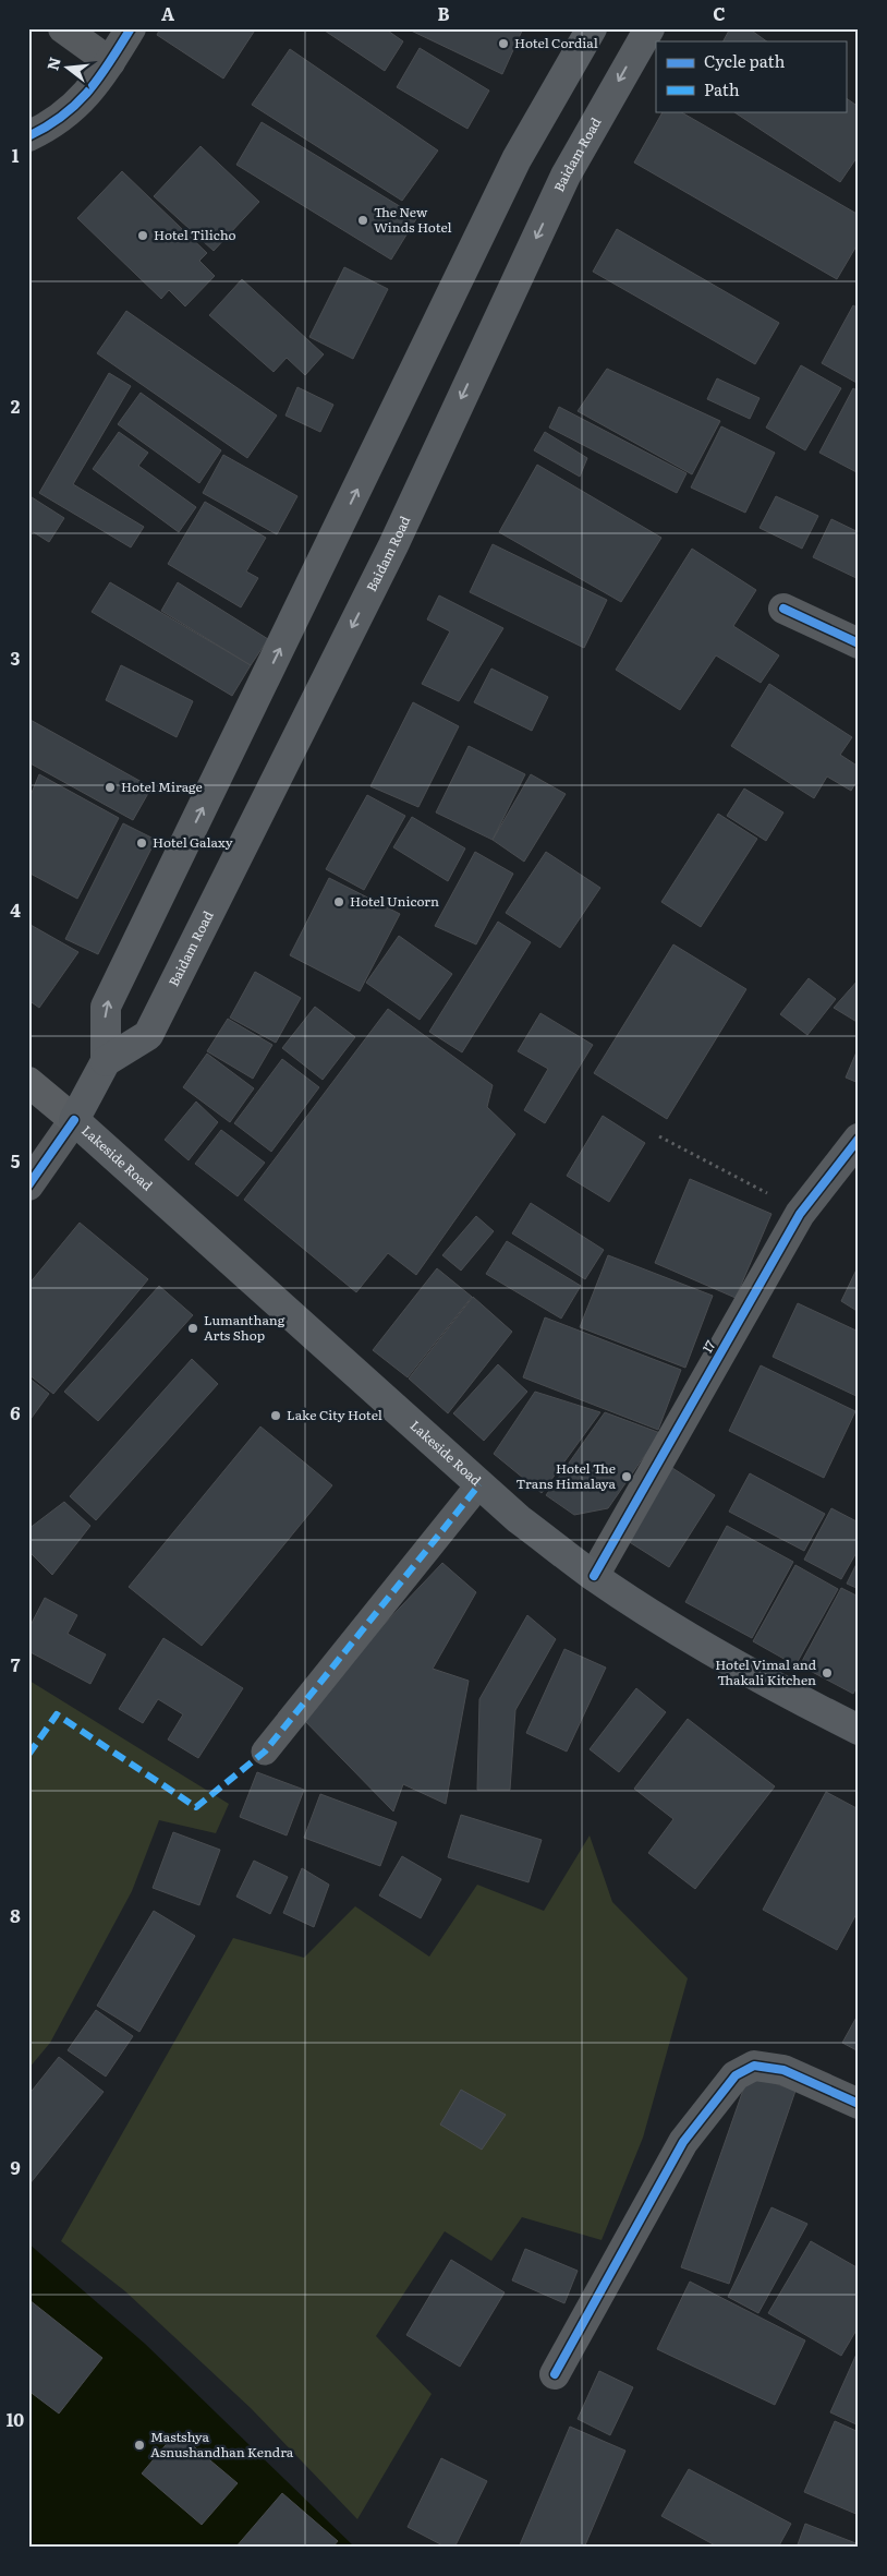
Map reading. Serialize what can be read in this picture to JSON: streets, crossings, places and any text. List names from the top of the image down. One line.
{"streets":{"main road":["Baidam Road","Lakeside Road"],"street":["17"]},"crossings":[["Lakeside Road","17"]],"places":["Hotel Cordial","The New Winds Hotel","Hotel Tilicho","Hotel Mirage","Hotel Galaxy","Hotel Unicorn","Lumanthang Arts Shop","Lake City Hotel","Hotel The Trans Himalaya","Hotel Vimal and Thakali Kitchen","Mastshya Asnushandhan Kendra"],"legend":["Cycle path","Path"],"north":"left","grid":{"columns":["A","B","C"],"rows":["1","2","3","4","5","6","7","8","9","10"]}}
